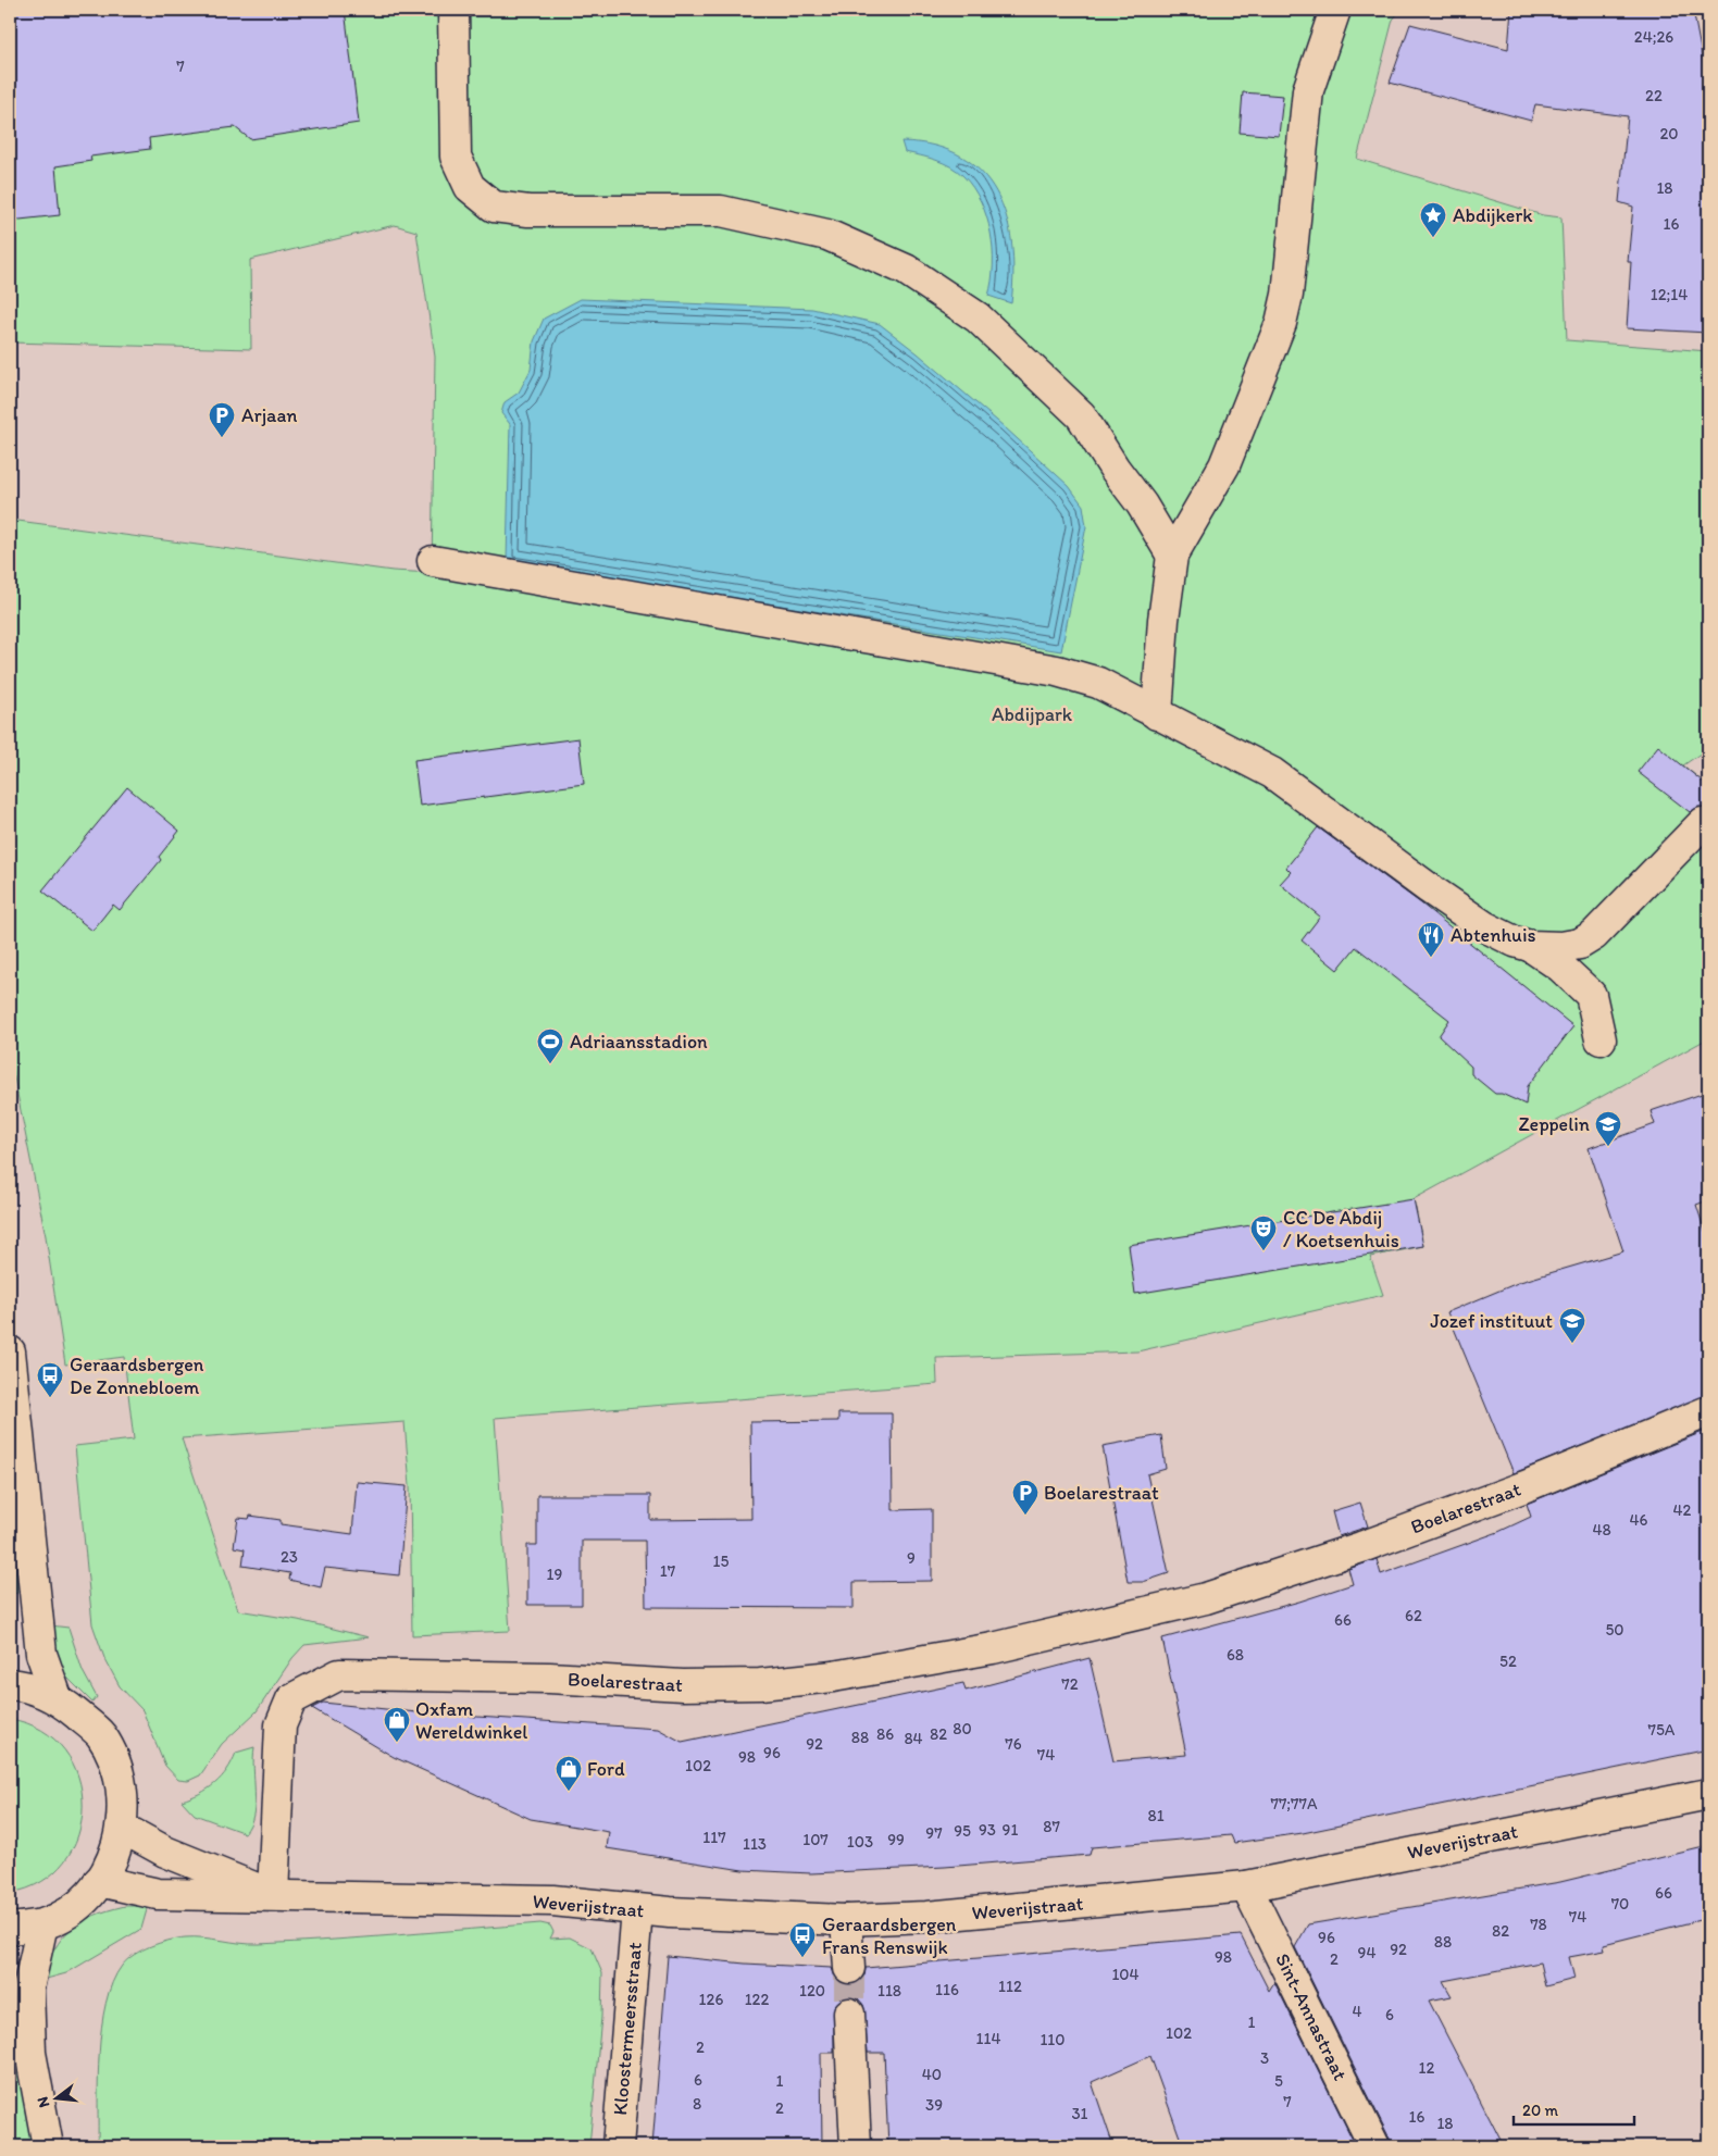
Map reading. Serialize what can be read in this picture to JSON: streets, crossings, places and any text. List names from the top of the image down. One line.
{"streets":{"street":["Boelarestraat","Weverijstraat","Sint-Annastraat","Kloostermeersstraat"]},"crossings":[["Boelarestraat","Weverijstraat"],["Weverijstraat","Sint-Annastraat"],["Weverijstraat","Kloostermeersstraat"]],"parks":["Abdijpark"],"places":{"place":["Abdijkerk"],"parking":["Arjaan","Boelarestraat"],"restaurant":["Abtenhuis"],"sports":["Adriaansstadion"],"school or university":["Zeppelin","Jozef instituut"],"theatre":["CC De Abdij / Koetsenhuis"],"bus stop":["Geraardsbergen De Zonnebloem","Geraardsbergen Frans Renswijk"],"shop":["Oxfam Wereldwinkel","Ford"]},"house_numbers":["24;26","7","22","20","18","16","12;14","42","46","48","23","9","15","17","19","62","66","50","68","52","72","80","75A","86","82","88","84","92","76","96","74","98","102","77;77A","81","87","93","91","95","97","117","107","99","103","113","66","70","74","78","82","96","88","92","94","98","2","104","112","116","120","118","126","122","4","6","1","102","114","110","2","3","12","40","6","1","5","7","8","39","2","31","16","18"],"scale_bar":"20 m","north":"left"}
